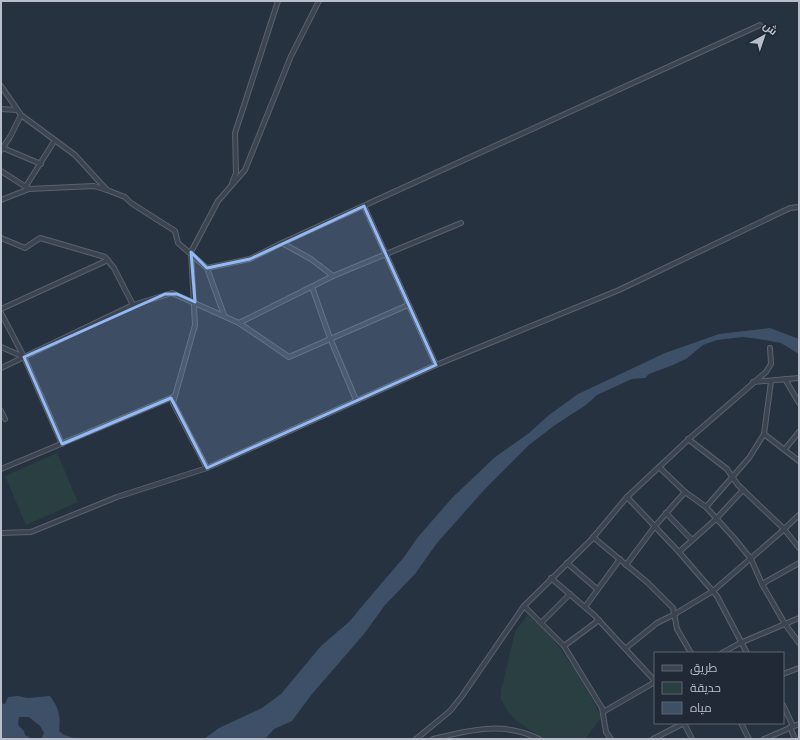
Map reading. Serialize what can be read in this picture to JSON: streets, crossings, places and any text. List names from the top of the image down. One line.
{"legend":["طريق","حديقة","مياه"],"north":"top right"}
